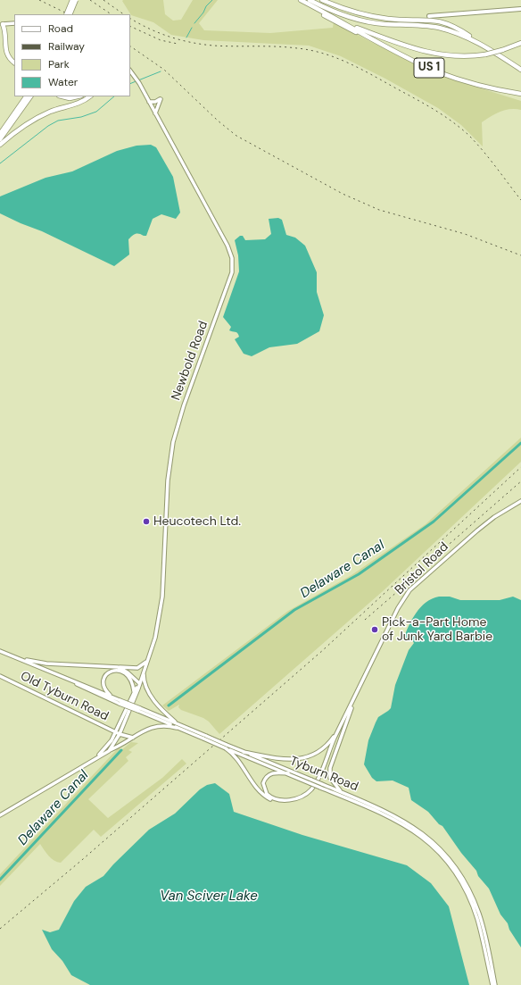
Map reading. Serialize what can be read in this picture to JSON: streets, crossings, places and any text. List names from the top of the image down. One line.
{"streets":{"highway":["US 1"],"main road":["Newbold Road","Bristol Road","Old Tyburn Road","Tyburn Road"]},"crossings":[["Newbold Road","Old Tyburn Road"]],"water":["Delaware Canal","Van Sciver Lake"],"places":["Heucotech Ltd.","Pick-a-Part Home of Junk Yard Barbie"],"legend":["Road","Railway","Park","Water"]}
